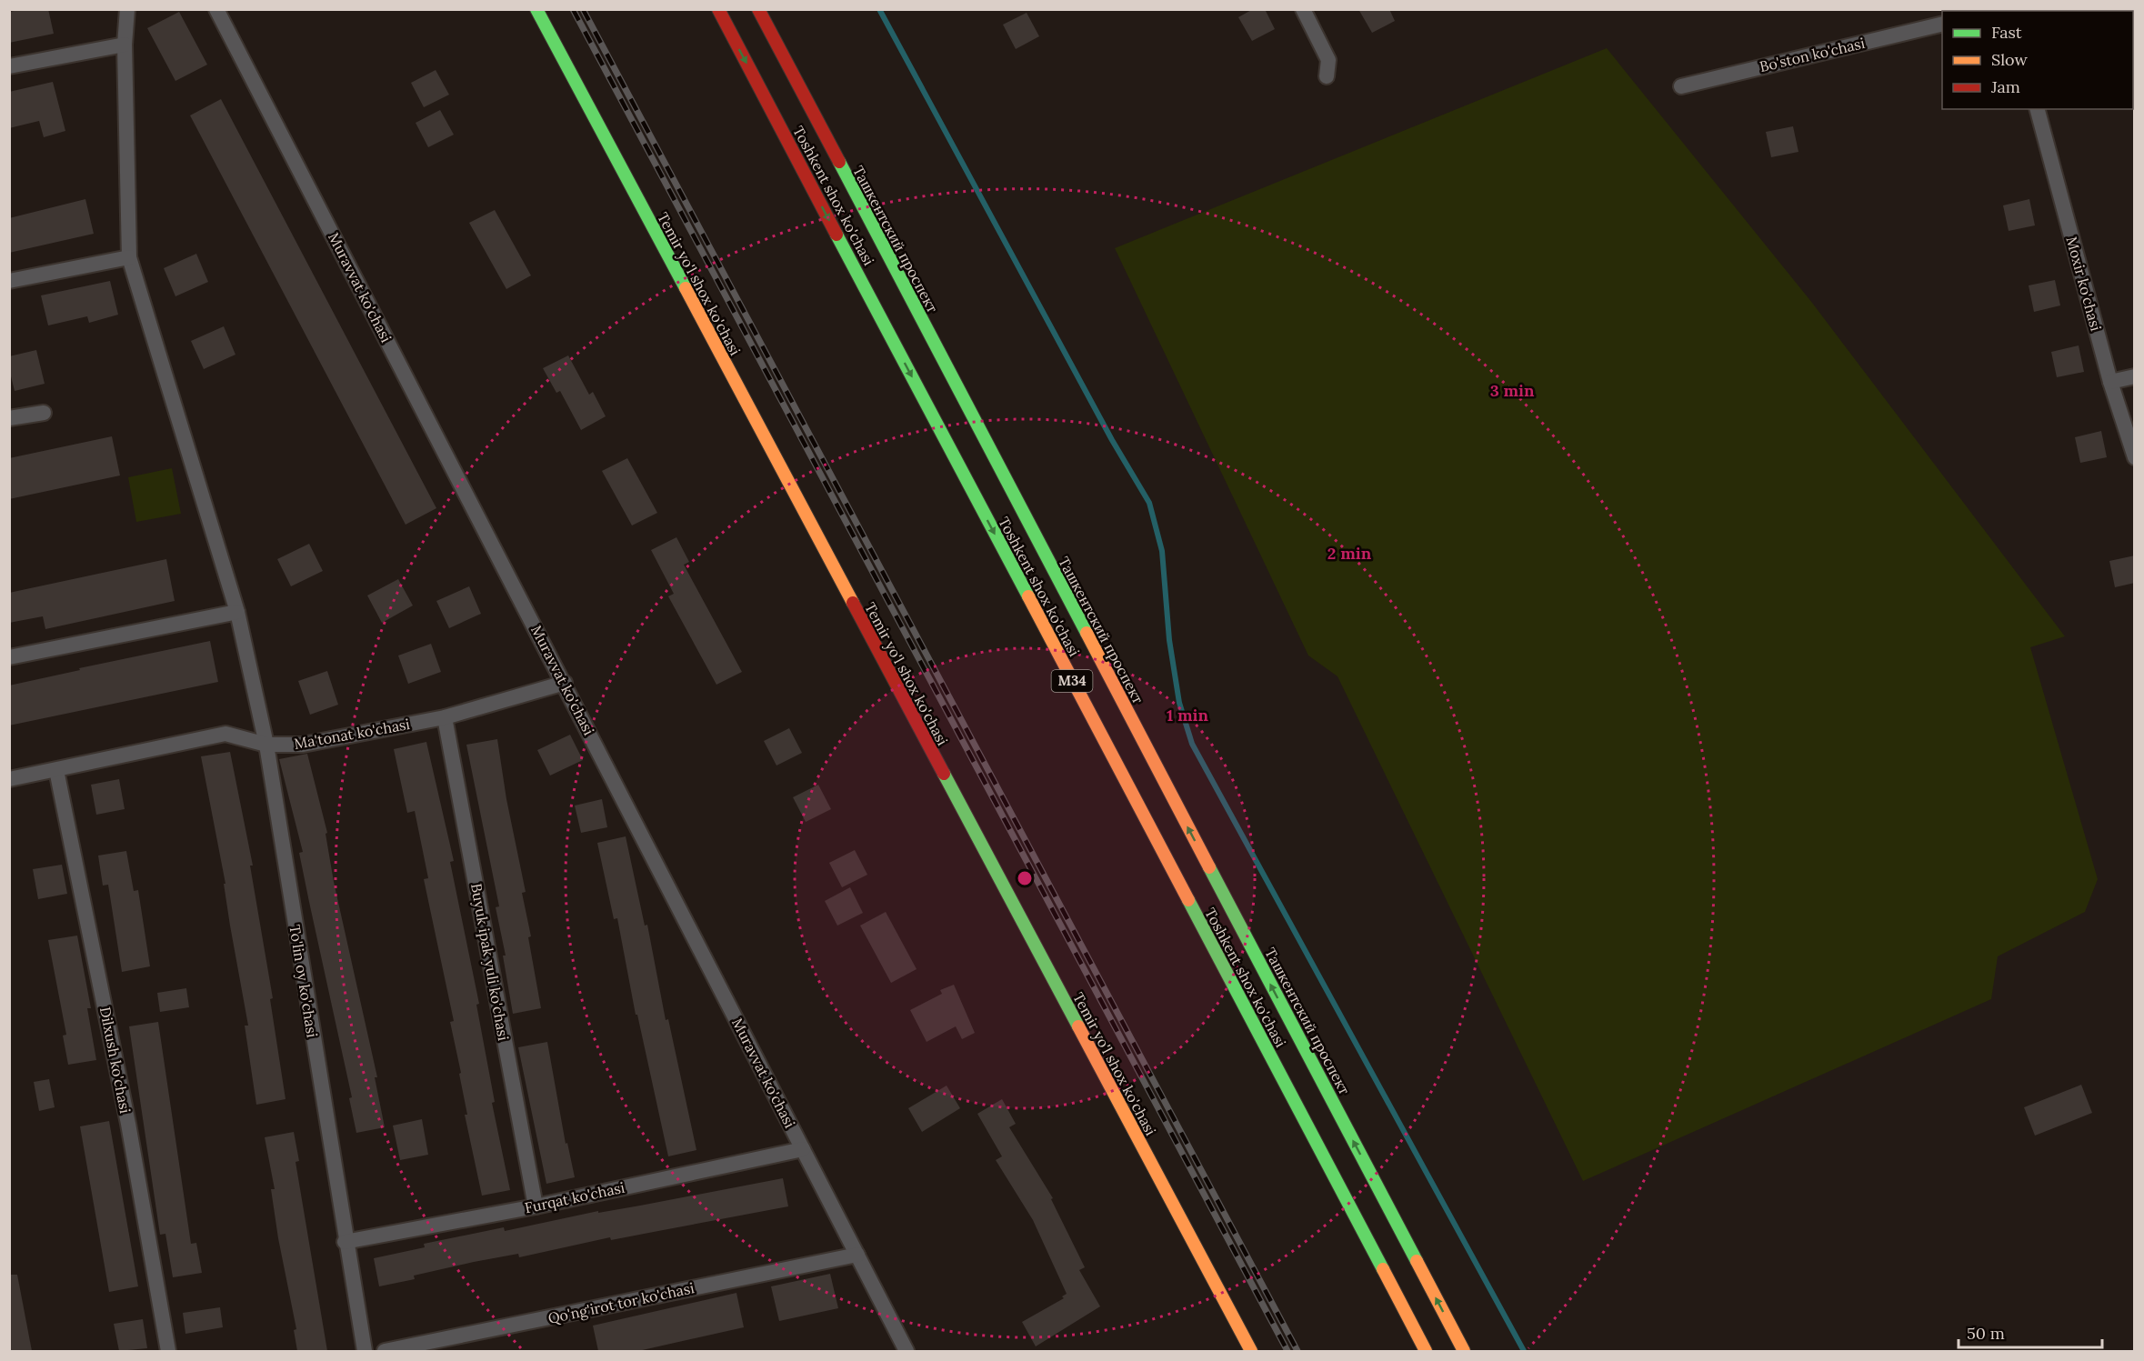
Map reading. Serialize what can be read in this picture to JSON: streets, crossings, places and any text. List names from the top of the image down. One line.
{"streets":{"main road":["Toshkent shox ko'chasi","Ташкентский проспект","Temir yo'l shox ko'chasi","M34"],"street":["Bo'ston ko'chasi","Moxir ko'chasi","Muravvat ko'chasi","Ma'tonat ko'chasi","Buyuk ipak yuli ko'chasi","To'lin oy ko'chasi","Dilxush ko'chasi","Furqat ko'chasi","Qo'ng'irot tor ko'chasi"]},"crossings":[["Muravvat ko'chasi","Ma'tonat ko'chasi"],["Muravvat ko'chasi","Furqat ko'chasi"],["Muravvat ko'chasi","Qo'ng'irot tor ko'chasi"],["Ma'tonat ko'chasi","Buyuk ipak yuli ko'chasi"],["Ma'tonat ko'chasi","To'lin oy ko'chasi"],["Ma'tonat ko'chasi","Dilxush ko'chasi"],["Buyuk ipak yuli ko'chasi","Furqat ko'chasi"],["To'lin oy ko'chasi","Furqat ko'chasi"]],"one_way":["Toshkent shox ko'chasi","Ташкентский проспект"],"legend":["Fast","Slow","Jam"],"scale_bar":"50 m","rings":["3 min","2 min","1 min"]}
